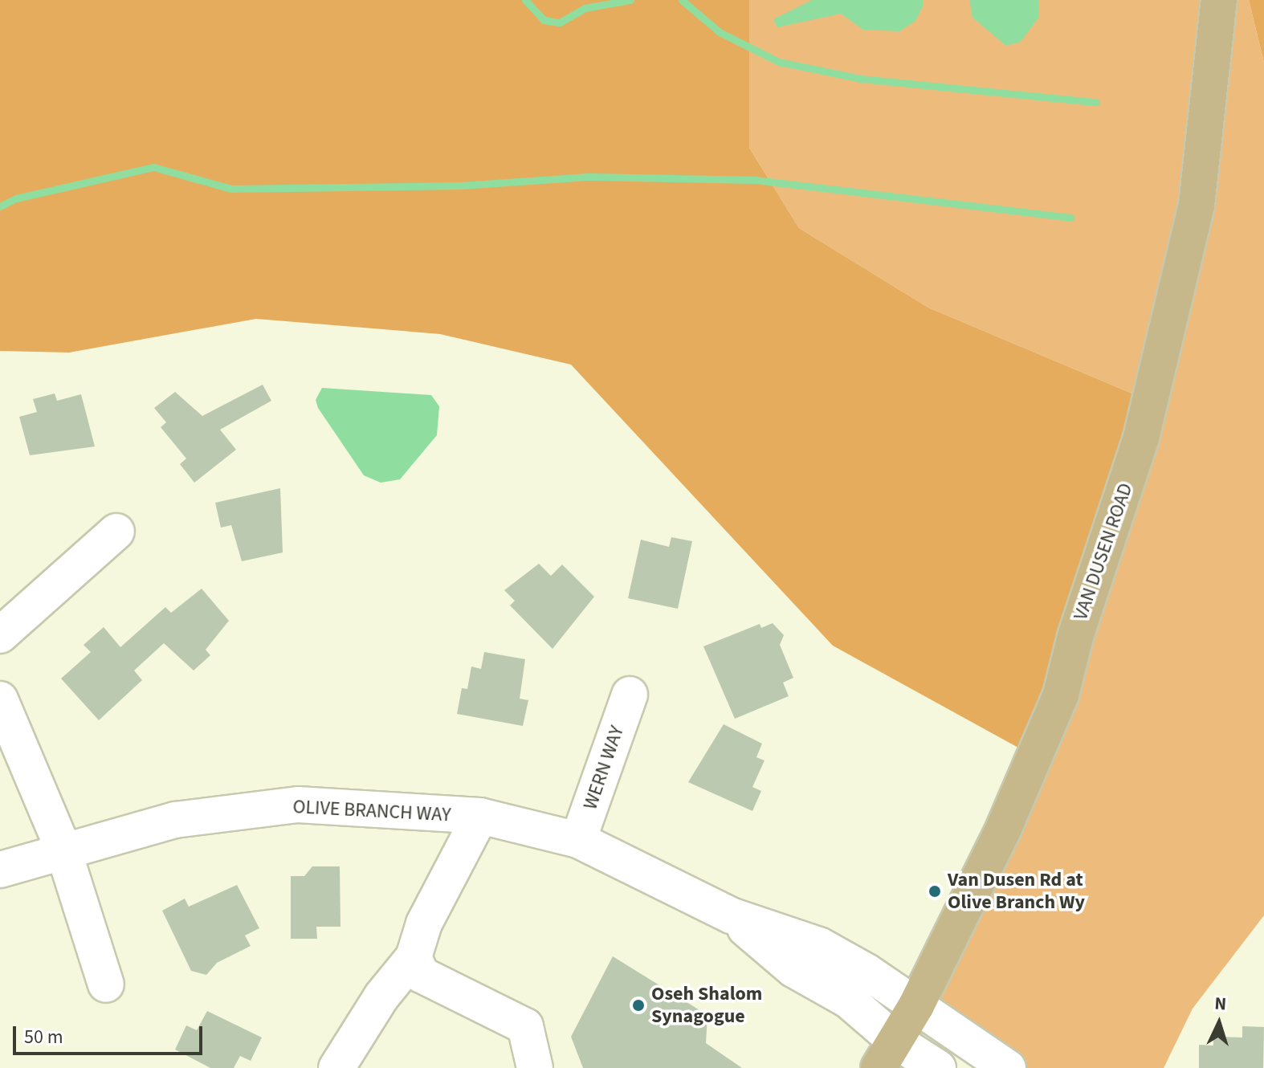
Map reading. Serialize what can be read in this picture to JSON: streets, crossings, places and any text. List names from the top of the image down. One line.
{"streets":{"main road":["VAN DUSEN ROAD"],"street":["WERN WAY","OLIVE BRANCH WAY"]},"crossings":[["VAN DUSEN ROAD","OLIVE BRANCH WAY"],["WERN WAY","OLIVE BRANCH WAY"]],"places":["Van Dusen Rd at Olive Branch Wy","Oseh Shalom Synagogue"],"scale_bar":"50 m","north":"top"}
